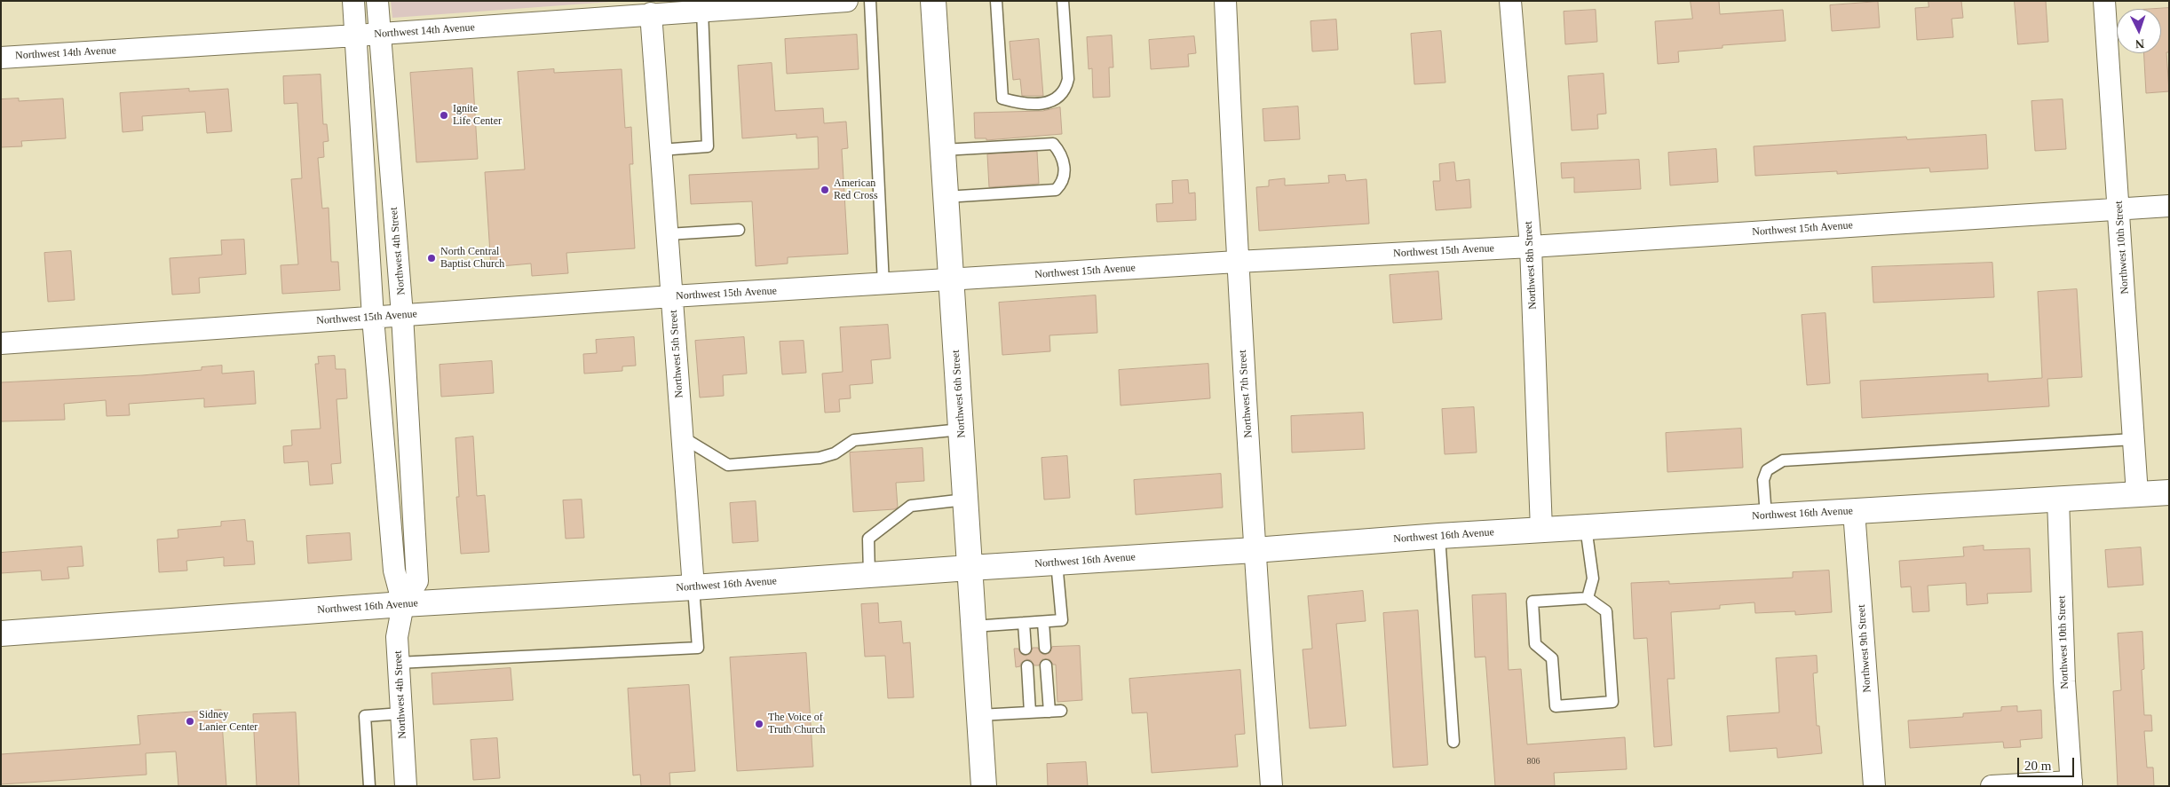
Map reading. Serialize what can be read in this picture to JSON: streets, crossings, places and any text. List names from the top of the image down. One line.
{"streets":{"street":["Northwest 14th Avenue","Northwest 15th Avenue","Northwest 10th Street","Northwest 4th Street","Northwest 8th Street","Northwest 5th Street","Northwest 6th Street","Northwest 7th Street","Northwest 16th Avenue","Northwest 9th Street"]},"crossings":[["Northwest 14th Avenue","Northwest 4th Street"],["Northwest 14th Avenue","Northwest 5th Street"],["Northwest 15th Avenue","Northwest 10th Street"],["Northwest 15th Avenue","Northwest 4th Street"],["Northwest 15th Avenue","Northwest 8th Street"],["Northwest 15th Avenue","Northwest 5th Street"],["Northwest 15th Avenue","Northwest 6th Street"],["Northwest 15th Avenue","Northwest 7th Street"],["Northwest 10th Street","Northwest 16th Avenue"],["Northwest 4th Street","Northwest 16th Avenue"],["Northwest 8th Street","Northwest 16th Avenue"],["Northwest 5th Street","Northwest 16th Avenue"],["Northwest 6th Street","Northwest 16th Avenue"],["Northwest 7th Street","Northwest 16th Avenue"],["Northwest 16th Avenue","Northwest 9th Street"]],"places":["Ignite Life Center","American Red Cross","North Central Baptist Church","Sidney Lanier Center","The Voice of Truth Church"],"house_numbers":["806"],"scale_bar":"20 m","north":"bottom"}
